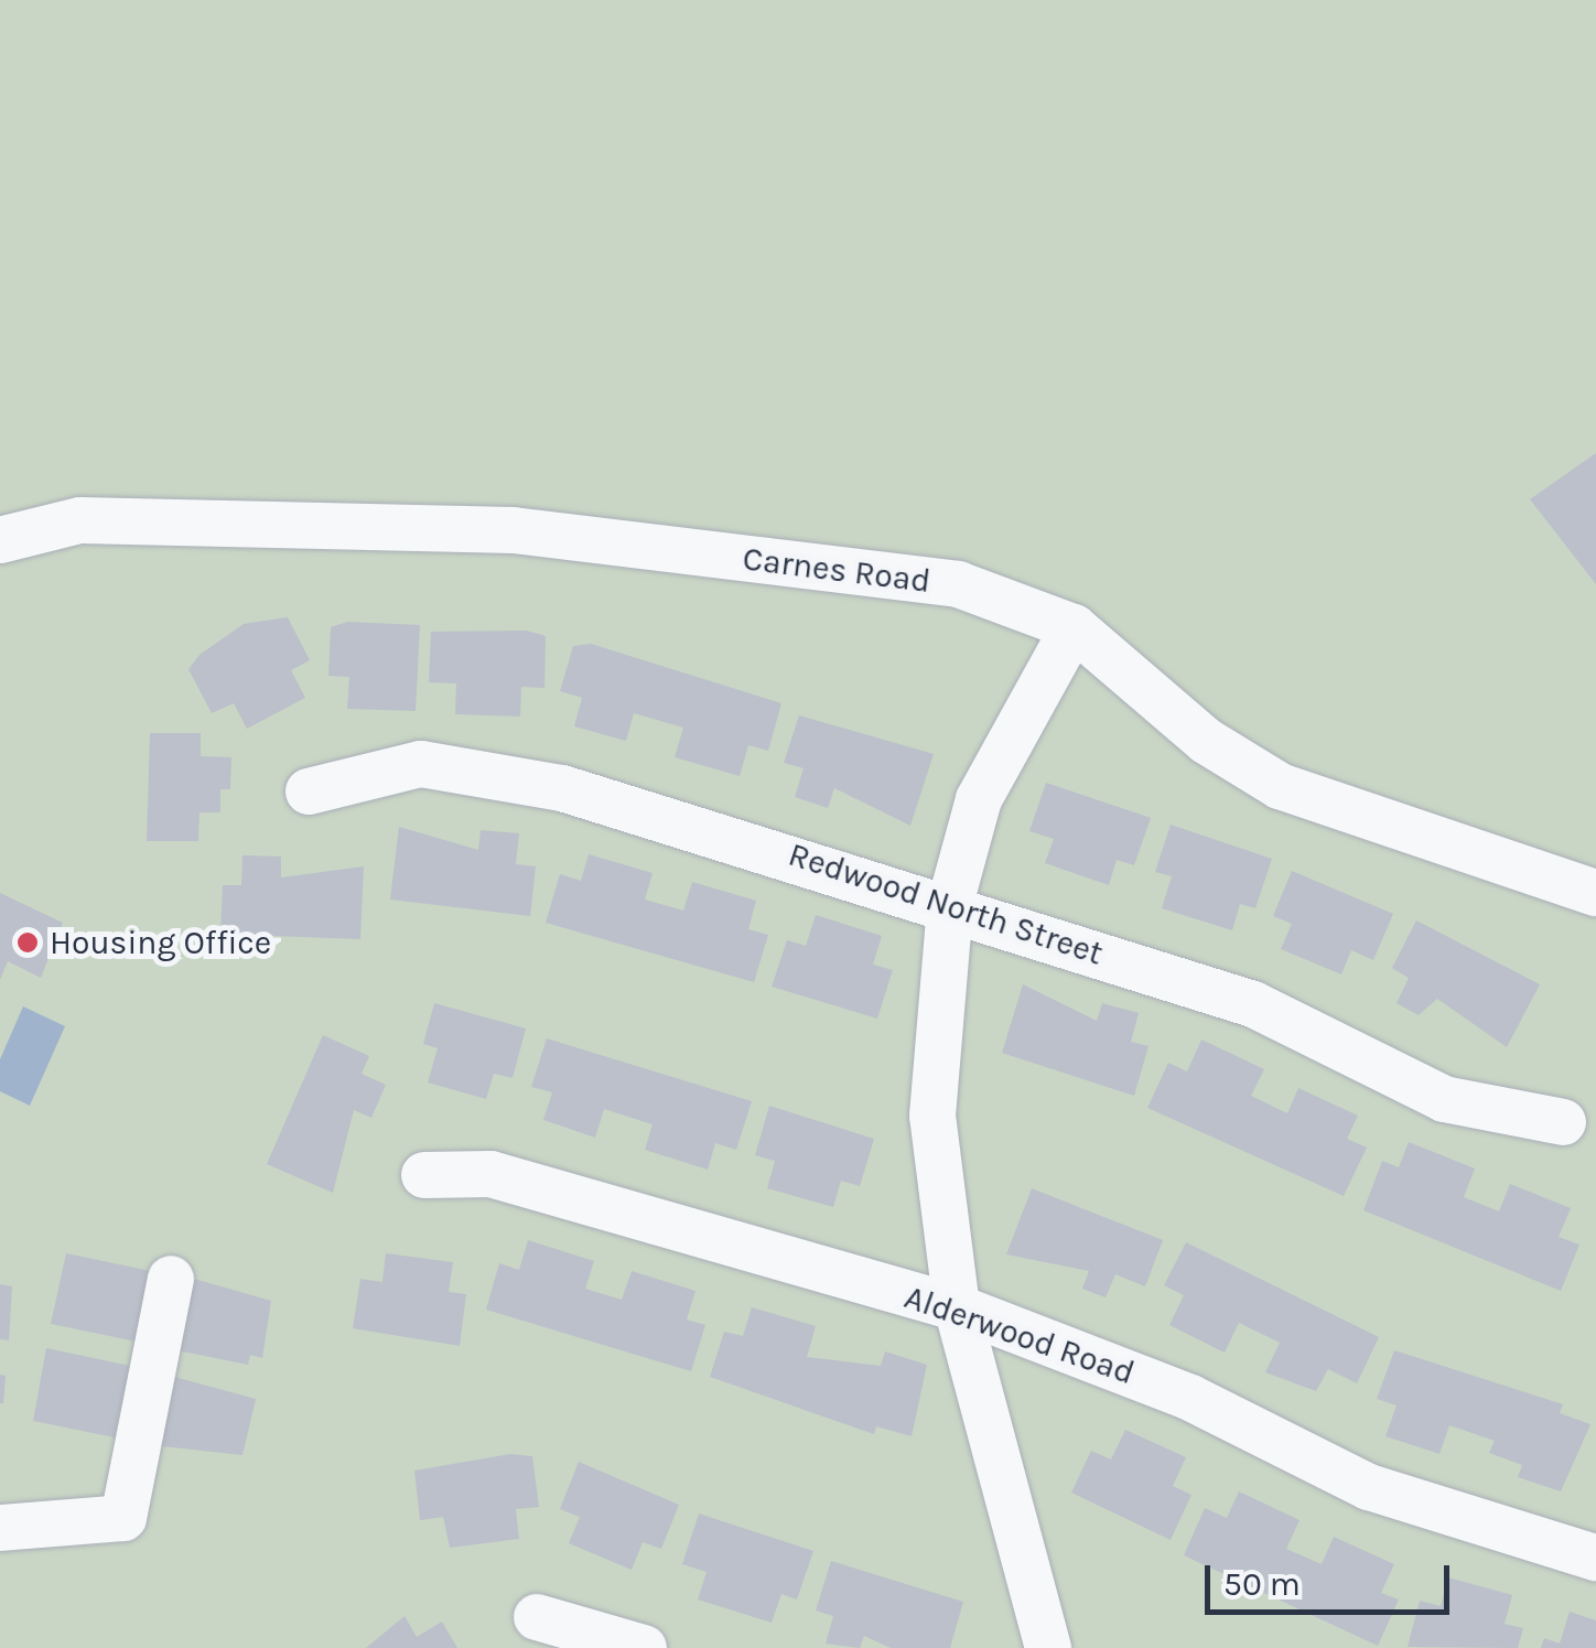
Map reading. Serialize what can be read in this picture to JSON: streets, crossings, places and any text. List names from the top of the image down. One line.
{"streets":{"street":["Carnes Road","Redwood North Street","Alderwood Road"]},"places":["Housing Office"],"scale_bar":"50 m"}
